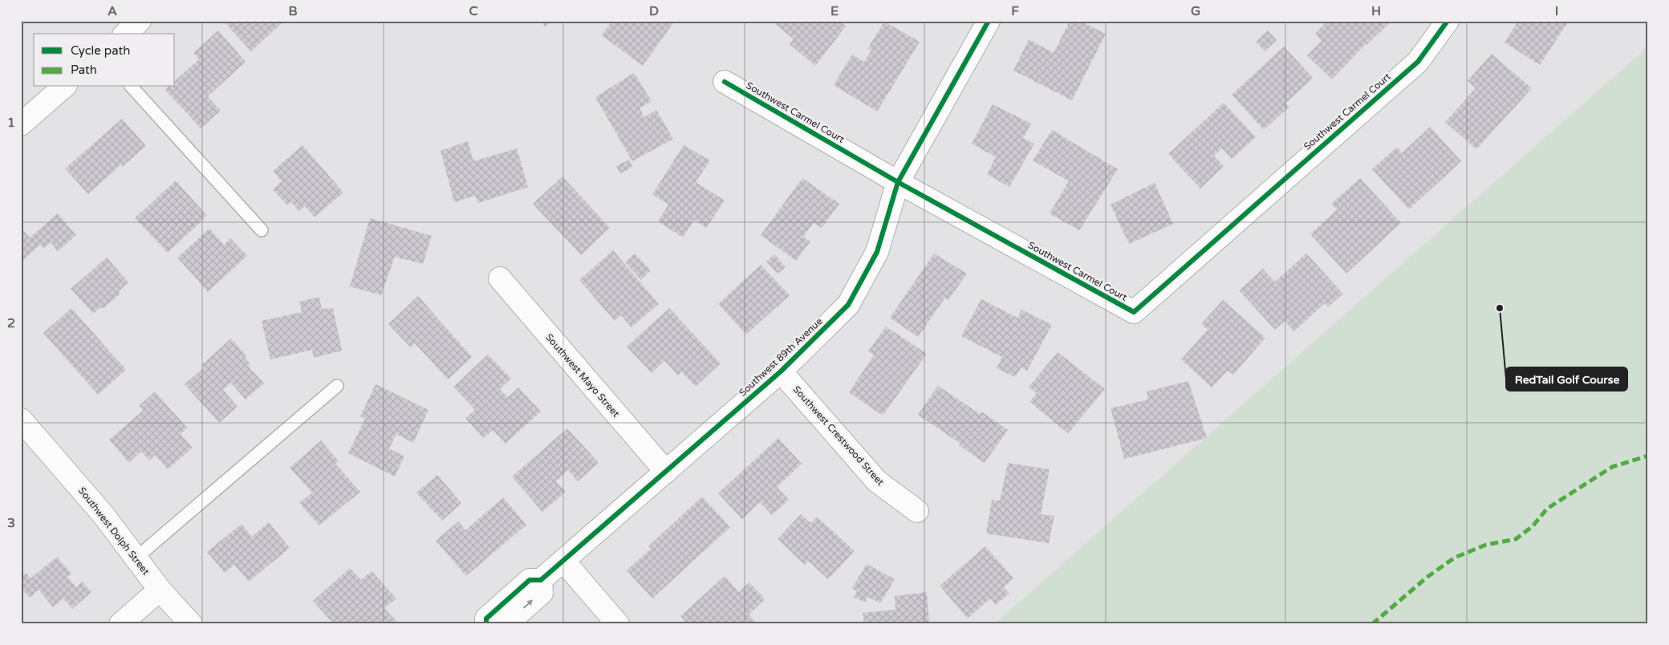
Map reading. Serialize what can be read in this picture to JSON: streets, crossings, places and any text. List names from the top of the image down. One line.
{"streets":{"street":["Southwest Carmel Court","Southwest 89th Avenue","Southwest Mayo Street","Southwest Crestwood Street","Southwest Dolph Street"]},"crossings":[["Southwest Carmel Court","Southwest 89th Avenue"],["Southwest 89th Avenue","Southwest Mayo Street"],["Southwest 89th Avenue","Southwest Crestwood Street"]],"places":["RedTail Golf Course"],"legend":["Cycle path","Path"],"grid":{"columns":["A","B","C","D","E","F","G","H","I"],"rows":["1","2","3"]}}
